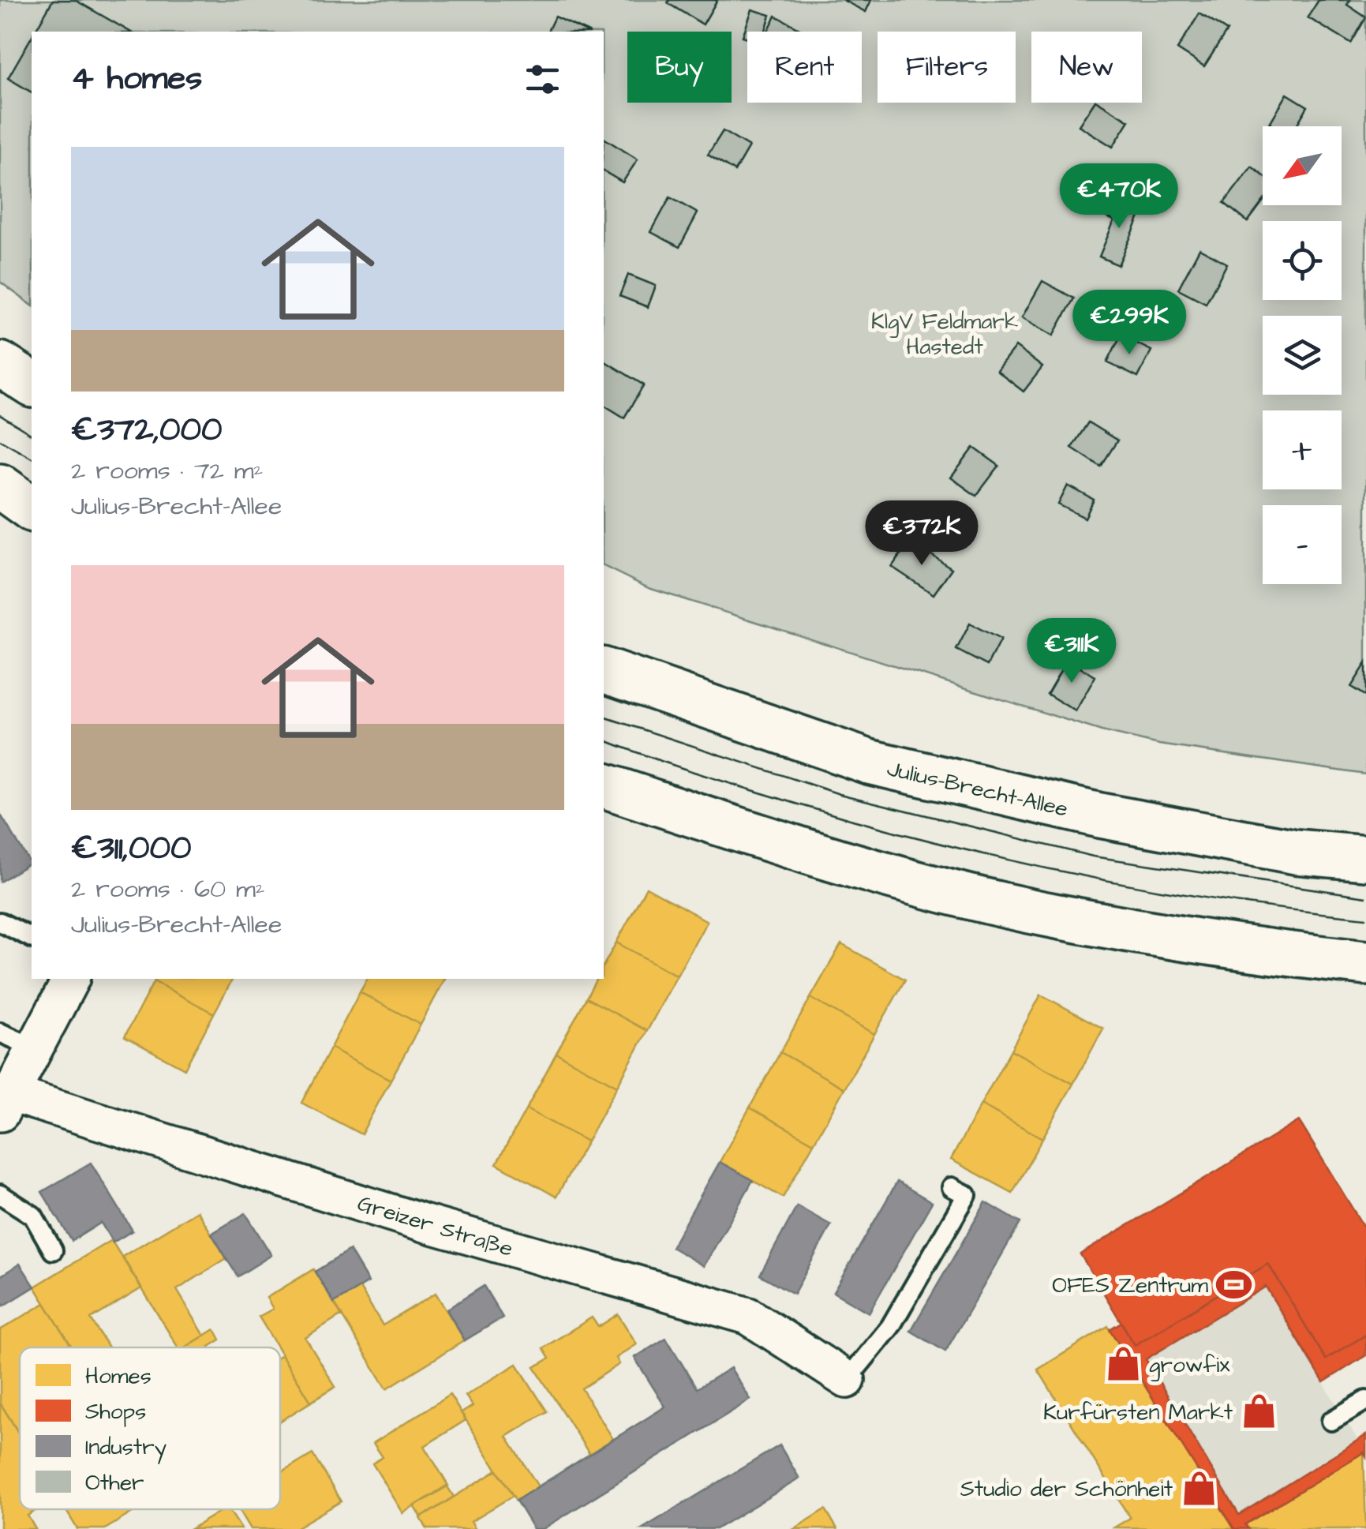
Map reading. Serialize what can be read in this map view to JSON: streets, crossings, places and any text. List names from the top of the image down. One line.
{"streets":{"main road":["Julius-Brecht-Allee"],"street":["Greizer Straße"]},"parks":["KlgV Feldmark Hastedt"],"places":{"sports":["OFES Zentrum"],"shop":["growfix","Kurfürsten Markt","Studio der Schönheit"]},"legend":["Homes","Shops","Industry","Other"],"north":"bottom left","page":{"chip":["Buy","Rent","Filters","New"],"heading":"4 homes","map_buttons":["+","−"],"list":[{"name":"€372,000","note":"2 rooms · 72 m² · Julius-Brecht-Allee"},{"name":"€311,000","note":"2 rooms · 60 m² · Julius-Brecht-Allee"}],"price":["€470K","€299K","€372K","€311K"]}}
